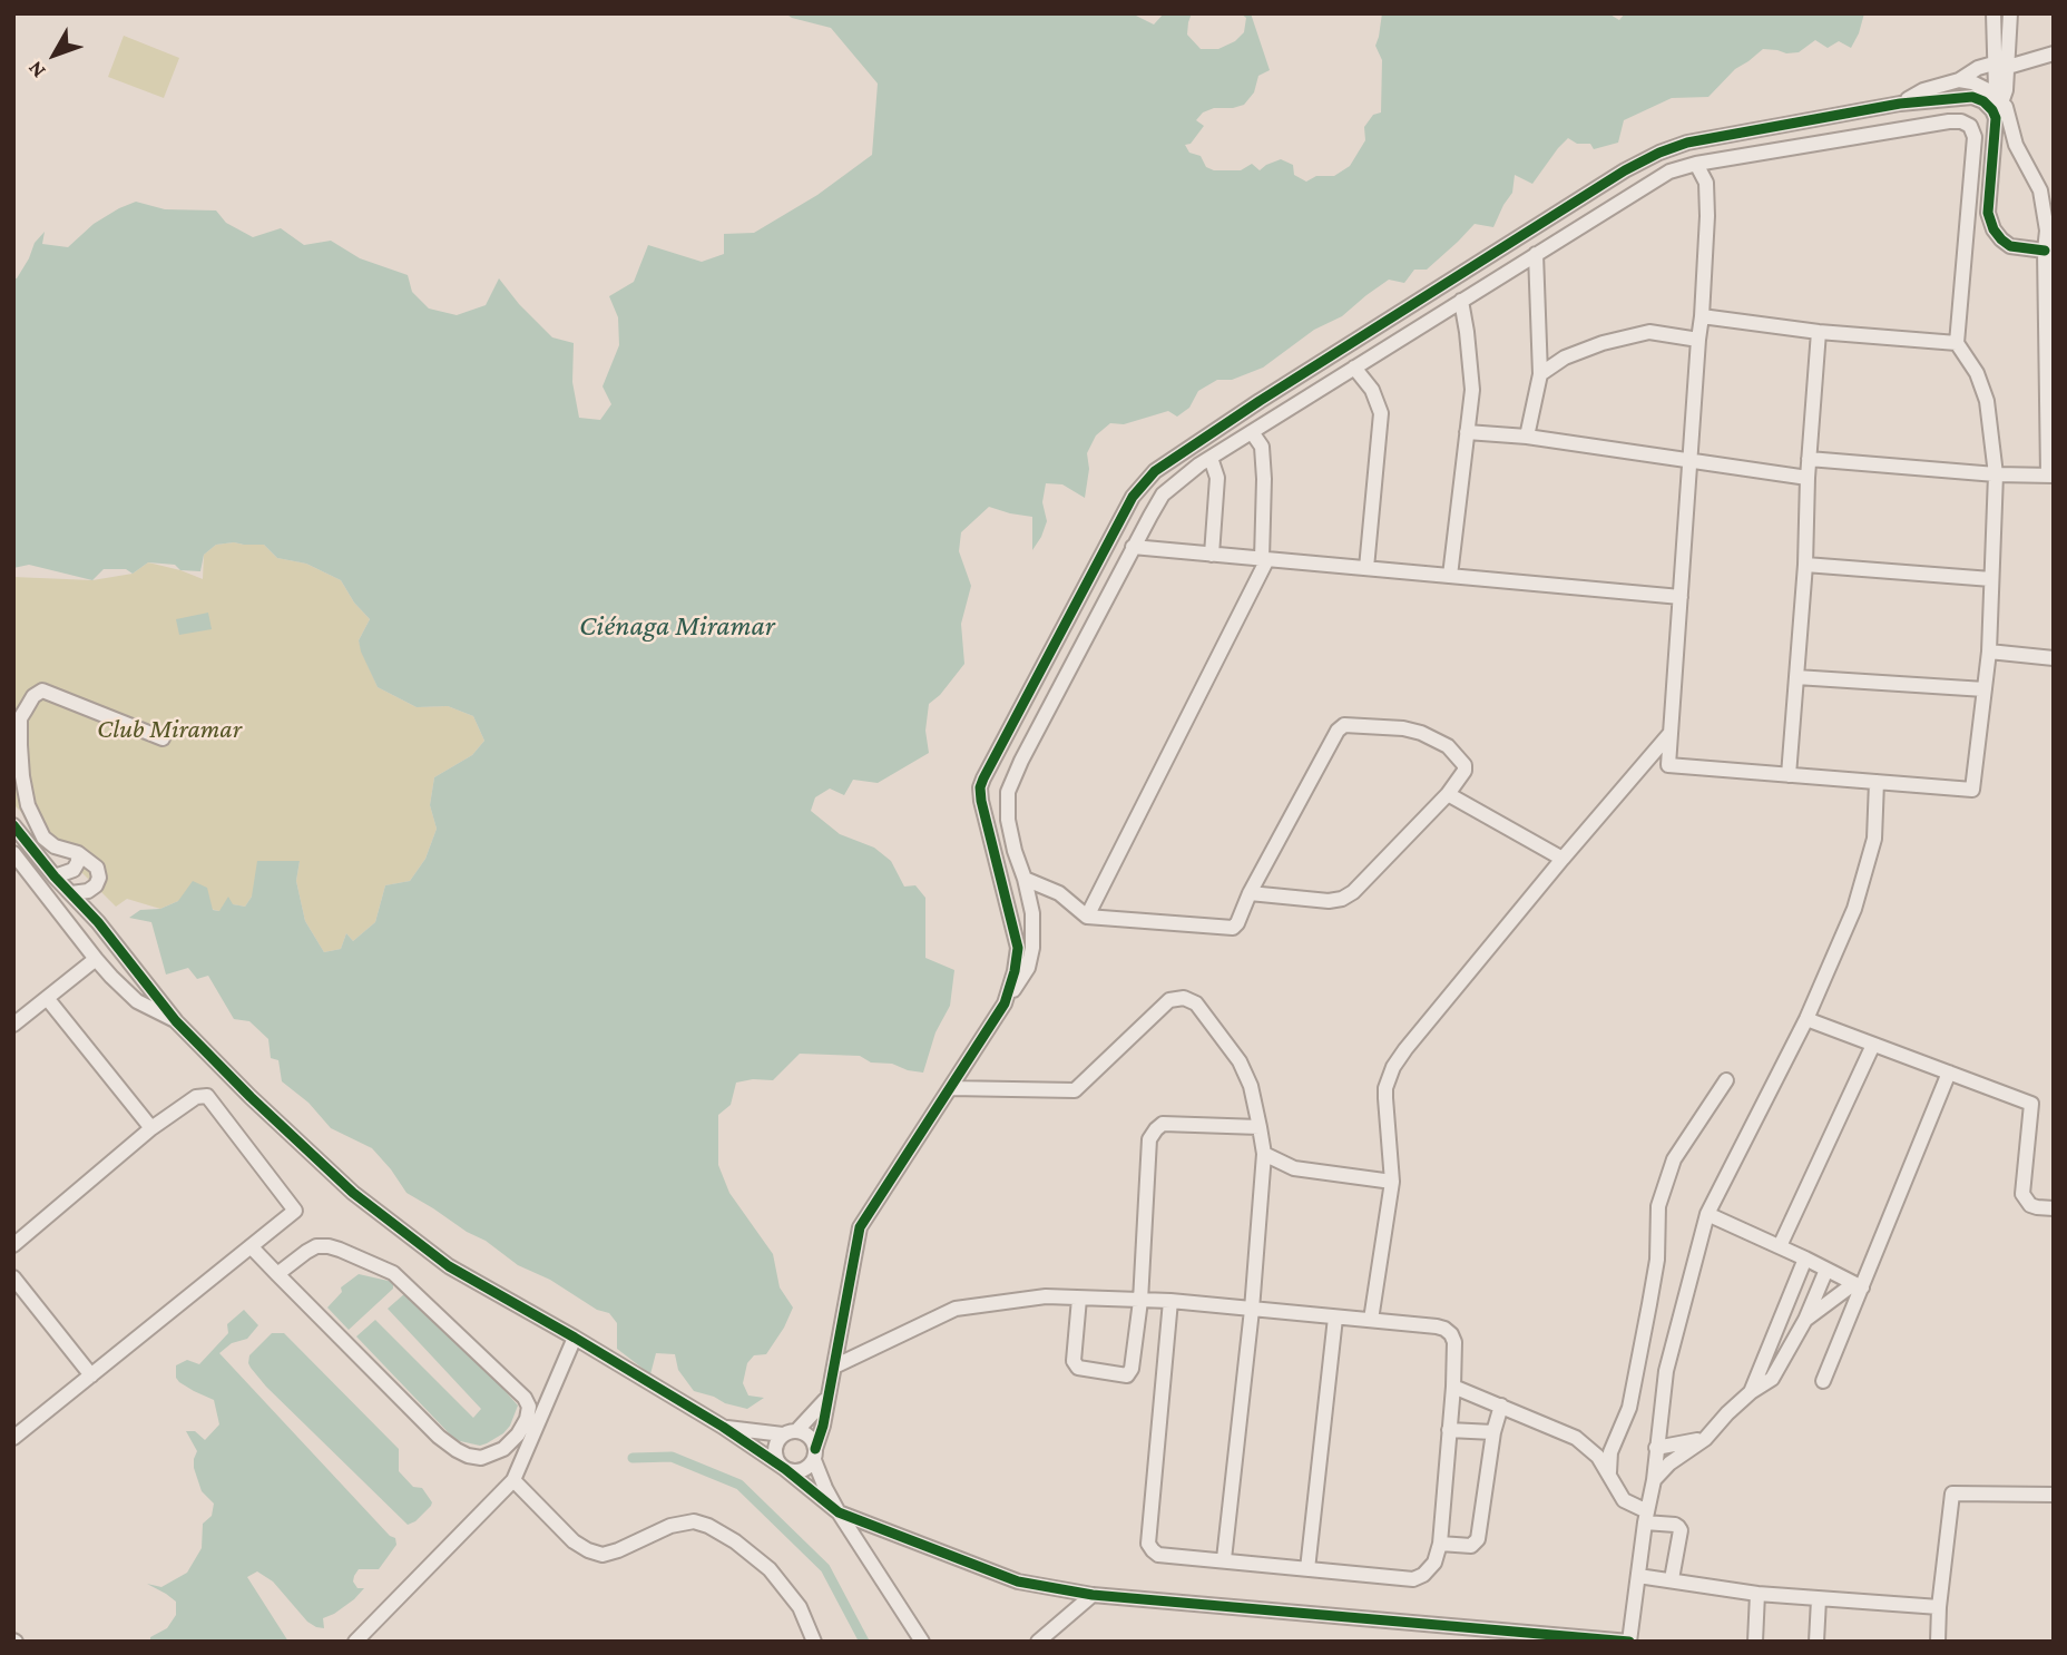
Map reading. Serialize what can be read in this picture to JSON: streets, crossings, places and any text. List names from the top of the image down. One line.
{"water":["Ciénaga Miramar"],"parks":["Club Miramar"],"north":"bottom left"}
